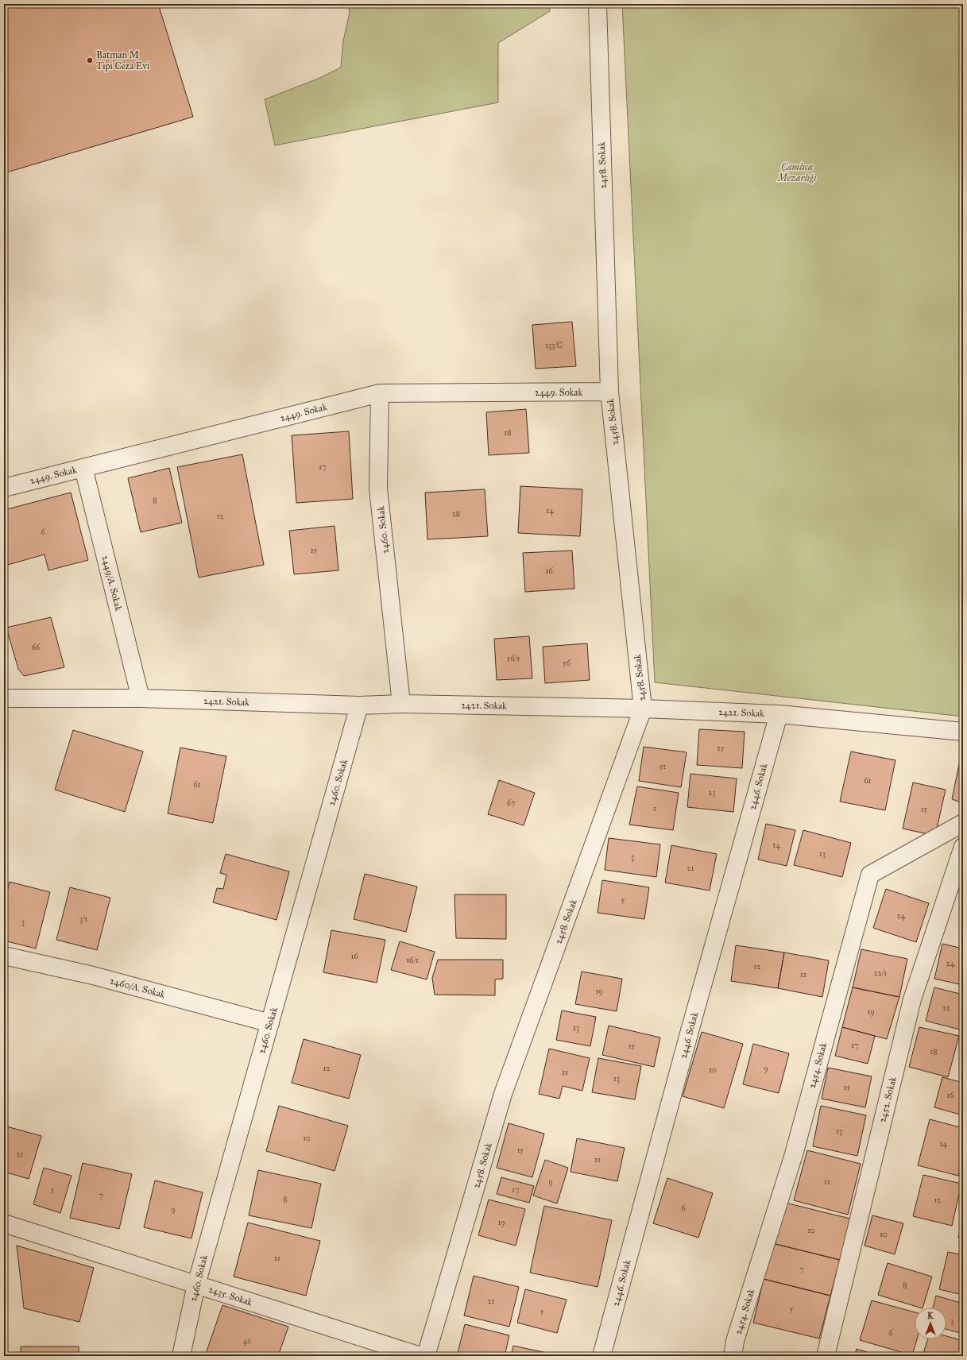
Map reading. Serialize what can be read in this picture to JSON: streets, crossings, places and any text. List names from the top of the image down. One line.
{"streets":{"street":["2458. Sokak","2449. Sokak","2460. Sokak","2449/A. Sokak","2421. Sokak","2446. Sokak","2460/A. Sokak","2454. Sokak","2452. Sokak","2435. Sokak"]},"crossings":[["2458. Sokak","2449. Sokak"],["2458. Sokak","2421. Sokak"],["2449. Sokak","2460. Sokak"],["2449. Sokak","2449/A. Sokak"],["2460. Sokak","2421. Sokak"],["2460. Sokak","2460/A. Sokak"],["2460. Sokak","2435. Sokak"],["2449/A. Sokak","2421. Sokak"],["2421. Sokak","2446. Sokak"]],"parks":["Çamlıca Mezarlığı"],"places":["Batman M Tipi Ceza Evi"],"house_numbers":["133/C","18","17","8","14","28","12","6","15","16","66","56/1","56","25","51","61","61","23","67","1","15","14","13","3","21","5","24","3/1","3","16","16/1","24","12","22/1","11","19","22","19","13","17","15","18","12","9","10","11","13","15","16","13","10","14","15","21","11","9","11","5","17","7","8","12","6","9","19","10","10","11","7","8","21","5","5","3","6","42"],"north":"top"}
